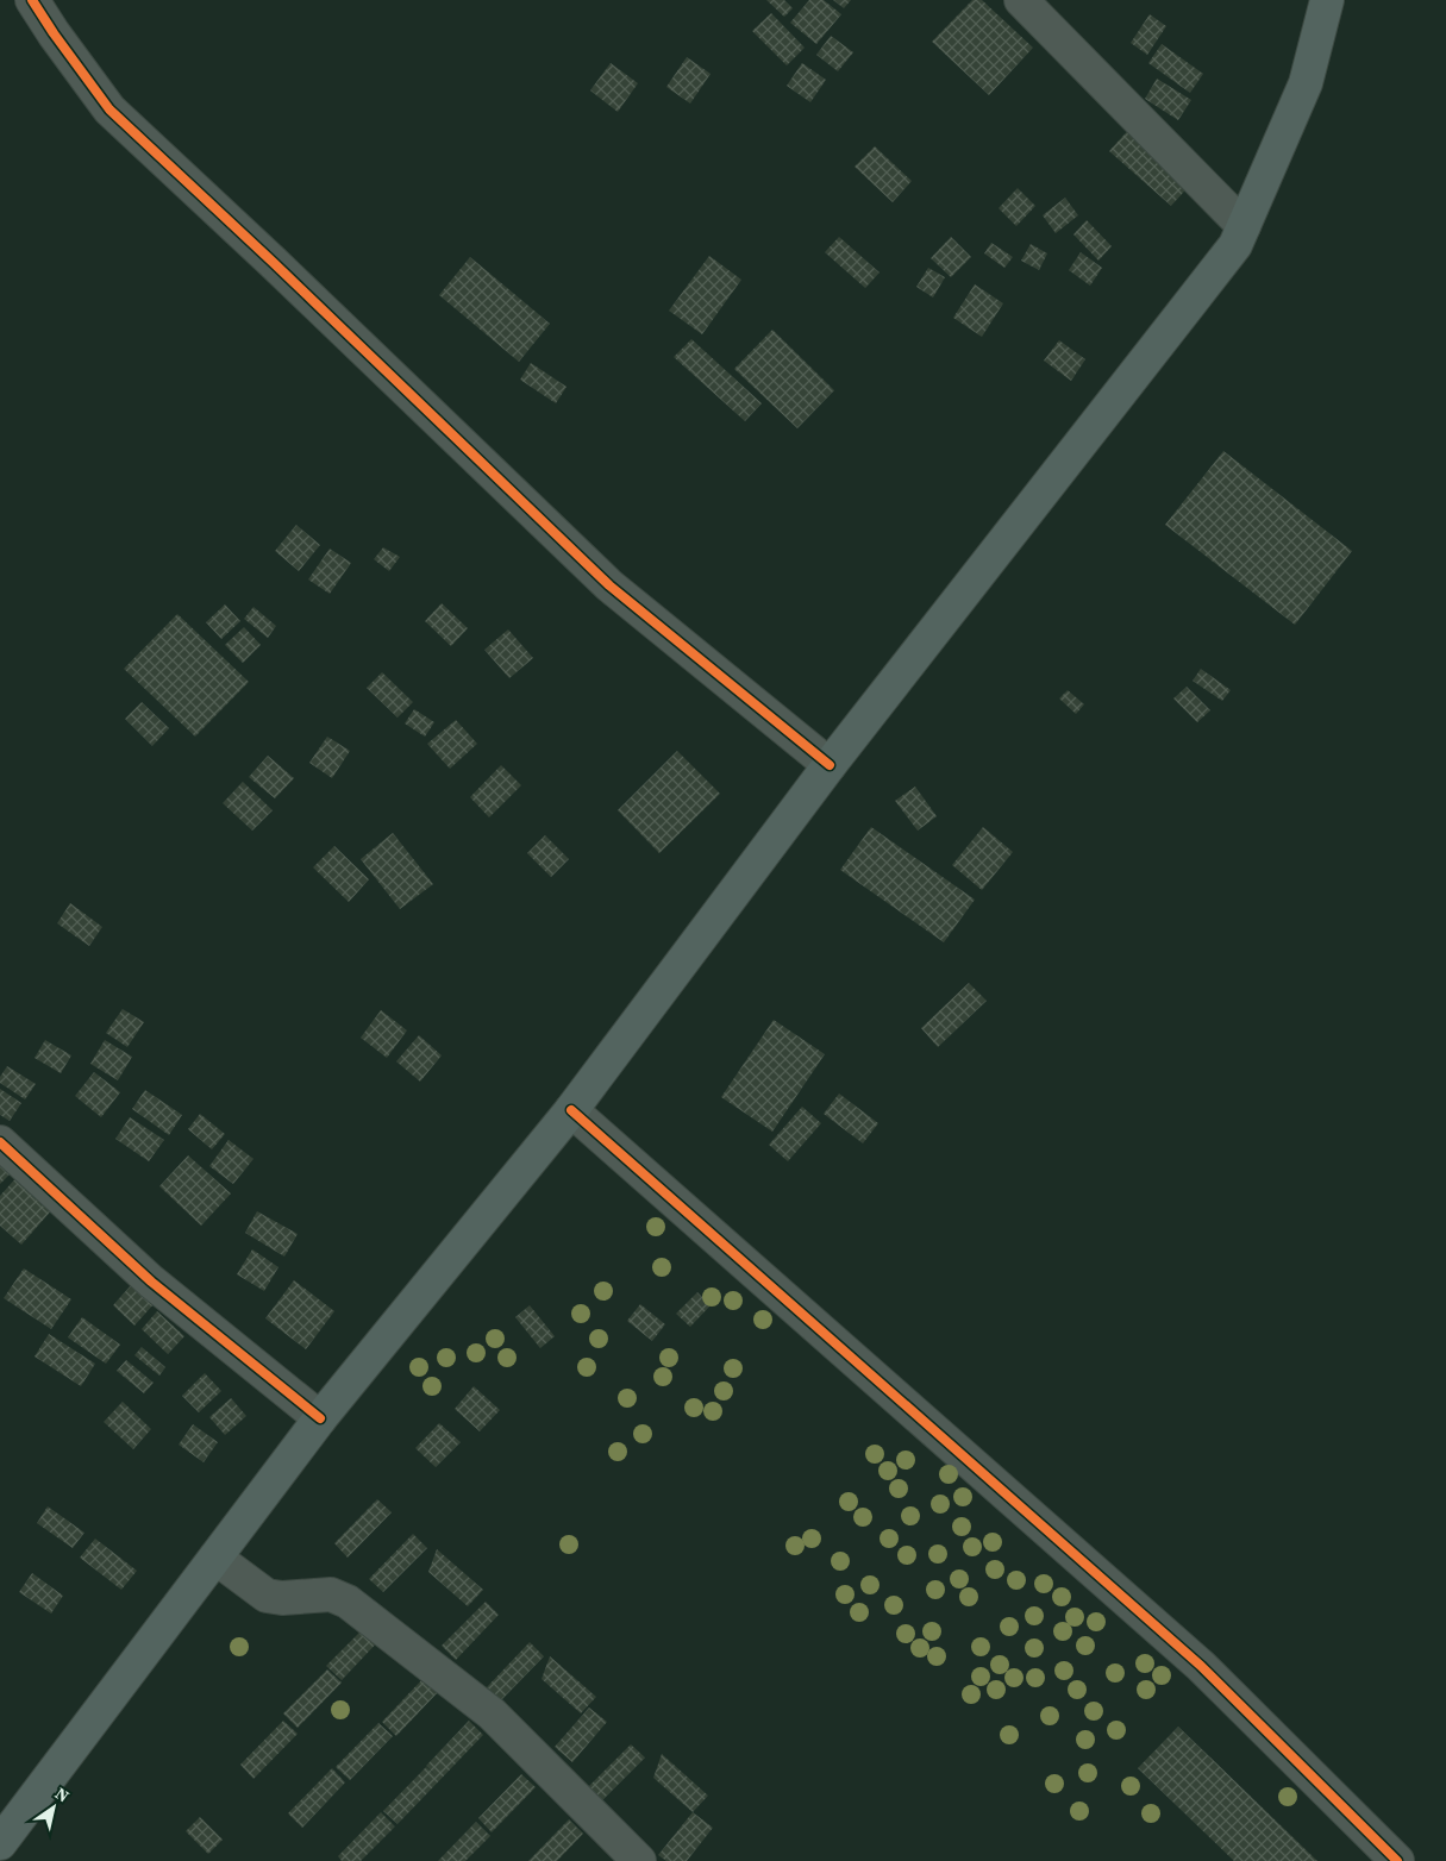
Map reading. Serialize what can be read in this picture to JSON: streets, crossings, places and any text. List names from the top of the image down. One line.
{"north":"top right"}
